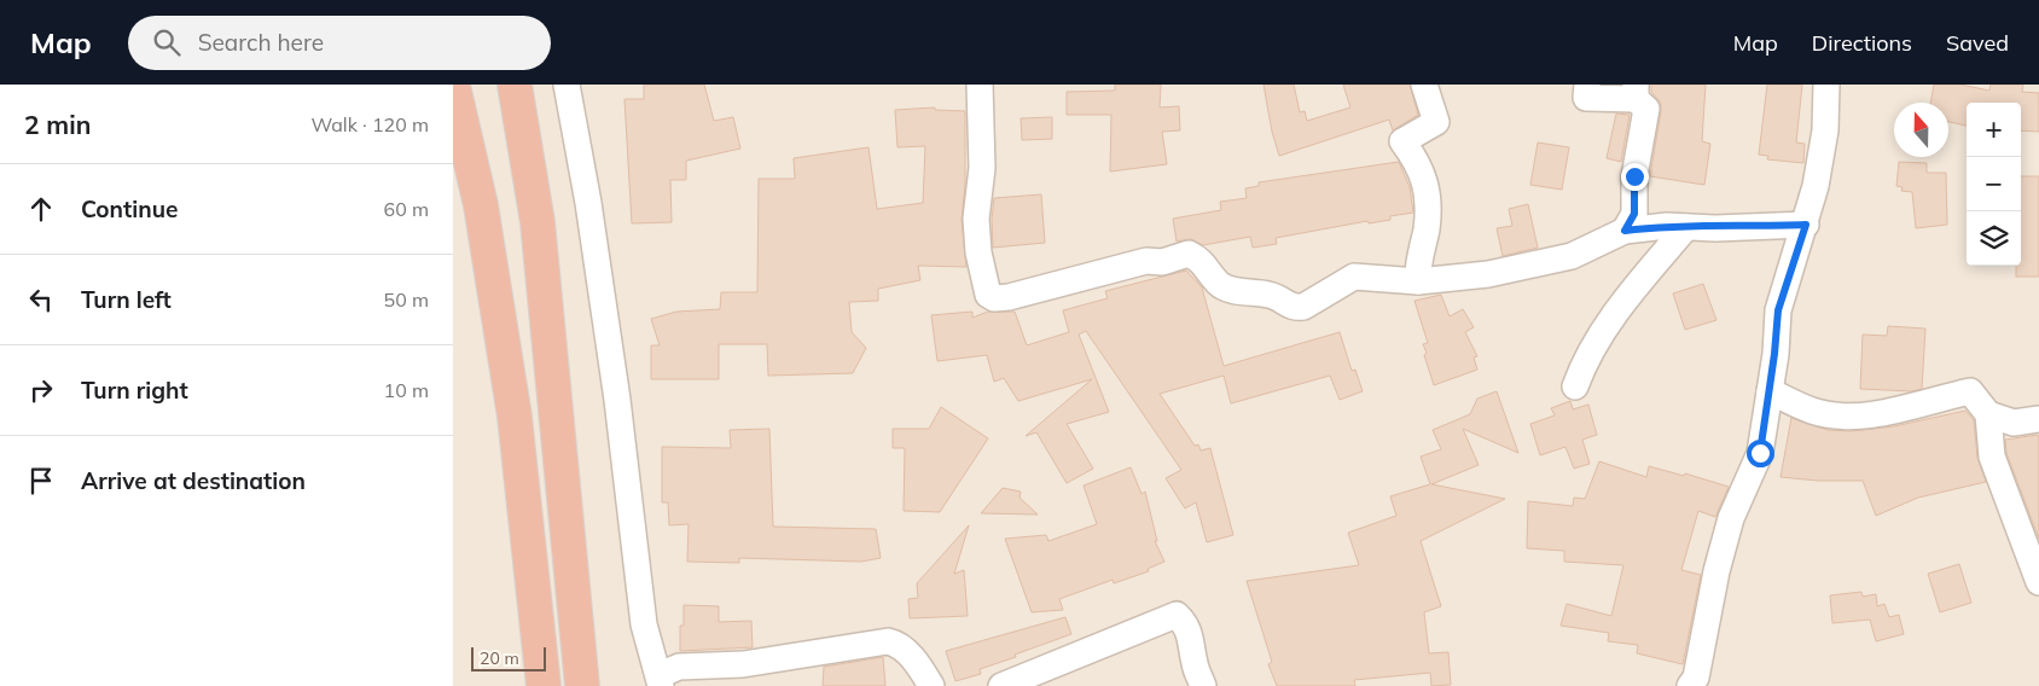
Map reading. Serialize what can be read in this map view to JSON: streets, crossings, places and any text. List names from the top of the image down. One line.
{"scale_bar":"20 m","north":"top","page":{"header":"Map","search":"Search here","nav":["Map","Directions","Saved"],"heading":["2 min","Walk · 120 m"],"map_buttons":["+","−"],"list":[["Continue","60 m"],["Turn left","50 m"],["Turn right","10 m"],"Arrive at destination"],"scale":"20 m"}}
